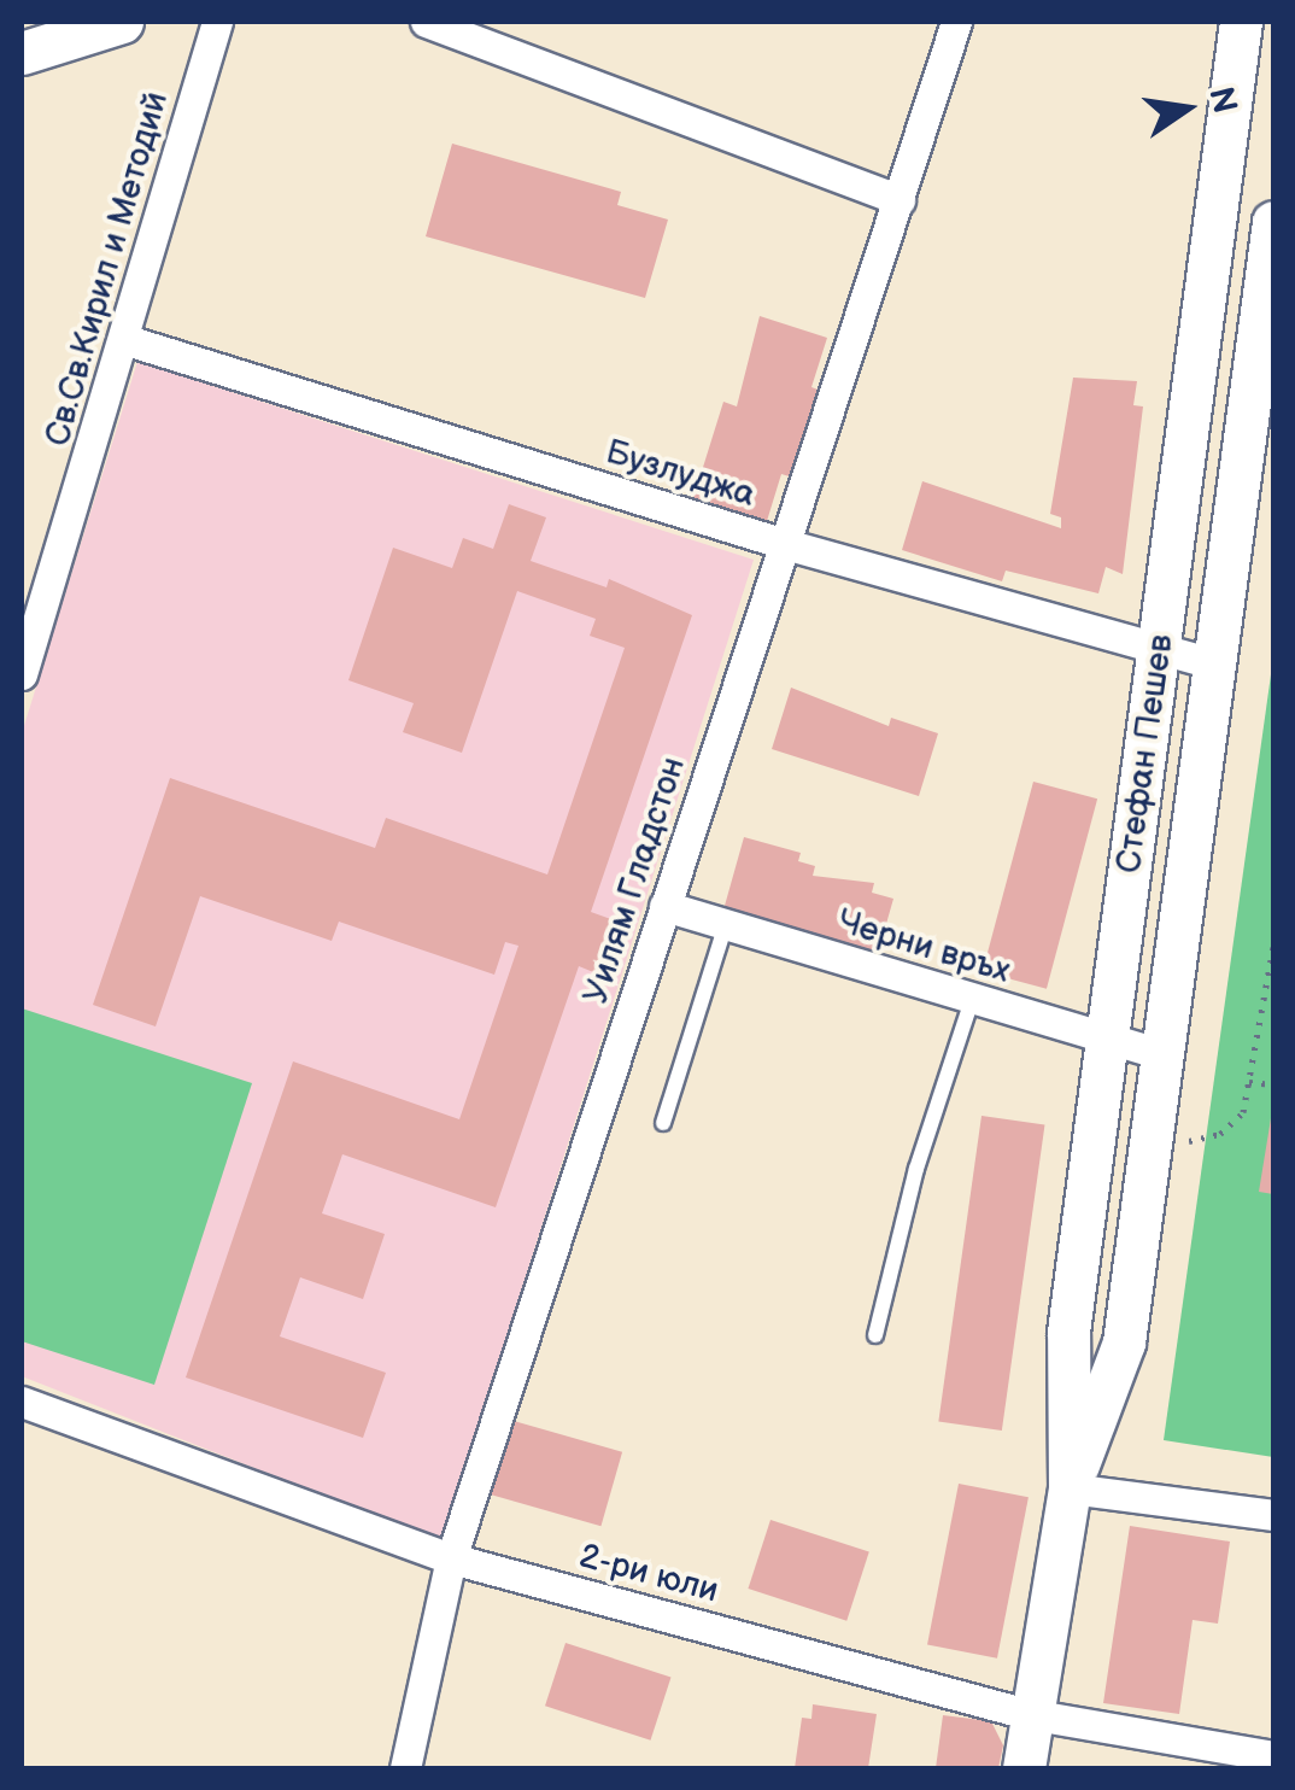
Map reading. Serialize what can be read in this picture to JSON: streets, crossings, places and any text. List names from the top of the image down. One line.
{"streets":{"street":["Св.Св.Кирил и Методий","Бузлуджа","Стефан Пешев","Уилям Гладстон","Черни връх","2-ри юли"]},"crossings":[["Св.Св.Кирил и Методий","Бузлуджа"],["Бузлуджа","Стефан Пешев"],["Бузлуджа","Уилям Гладстон"],["Стефан Пешев","Черни връх"],["Стефан Пешев","2-ри юли"],["Уилям Гладстон","Черни връх"],["Уилям Гладстон","2-ри юли"]],"north":"right"}
